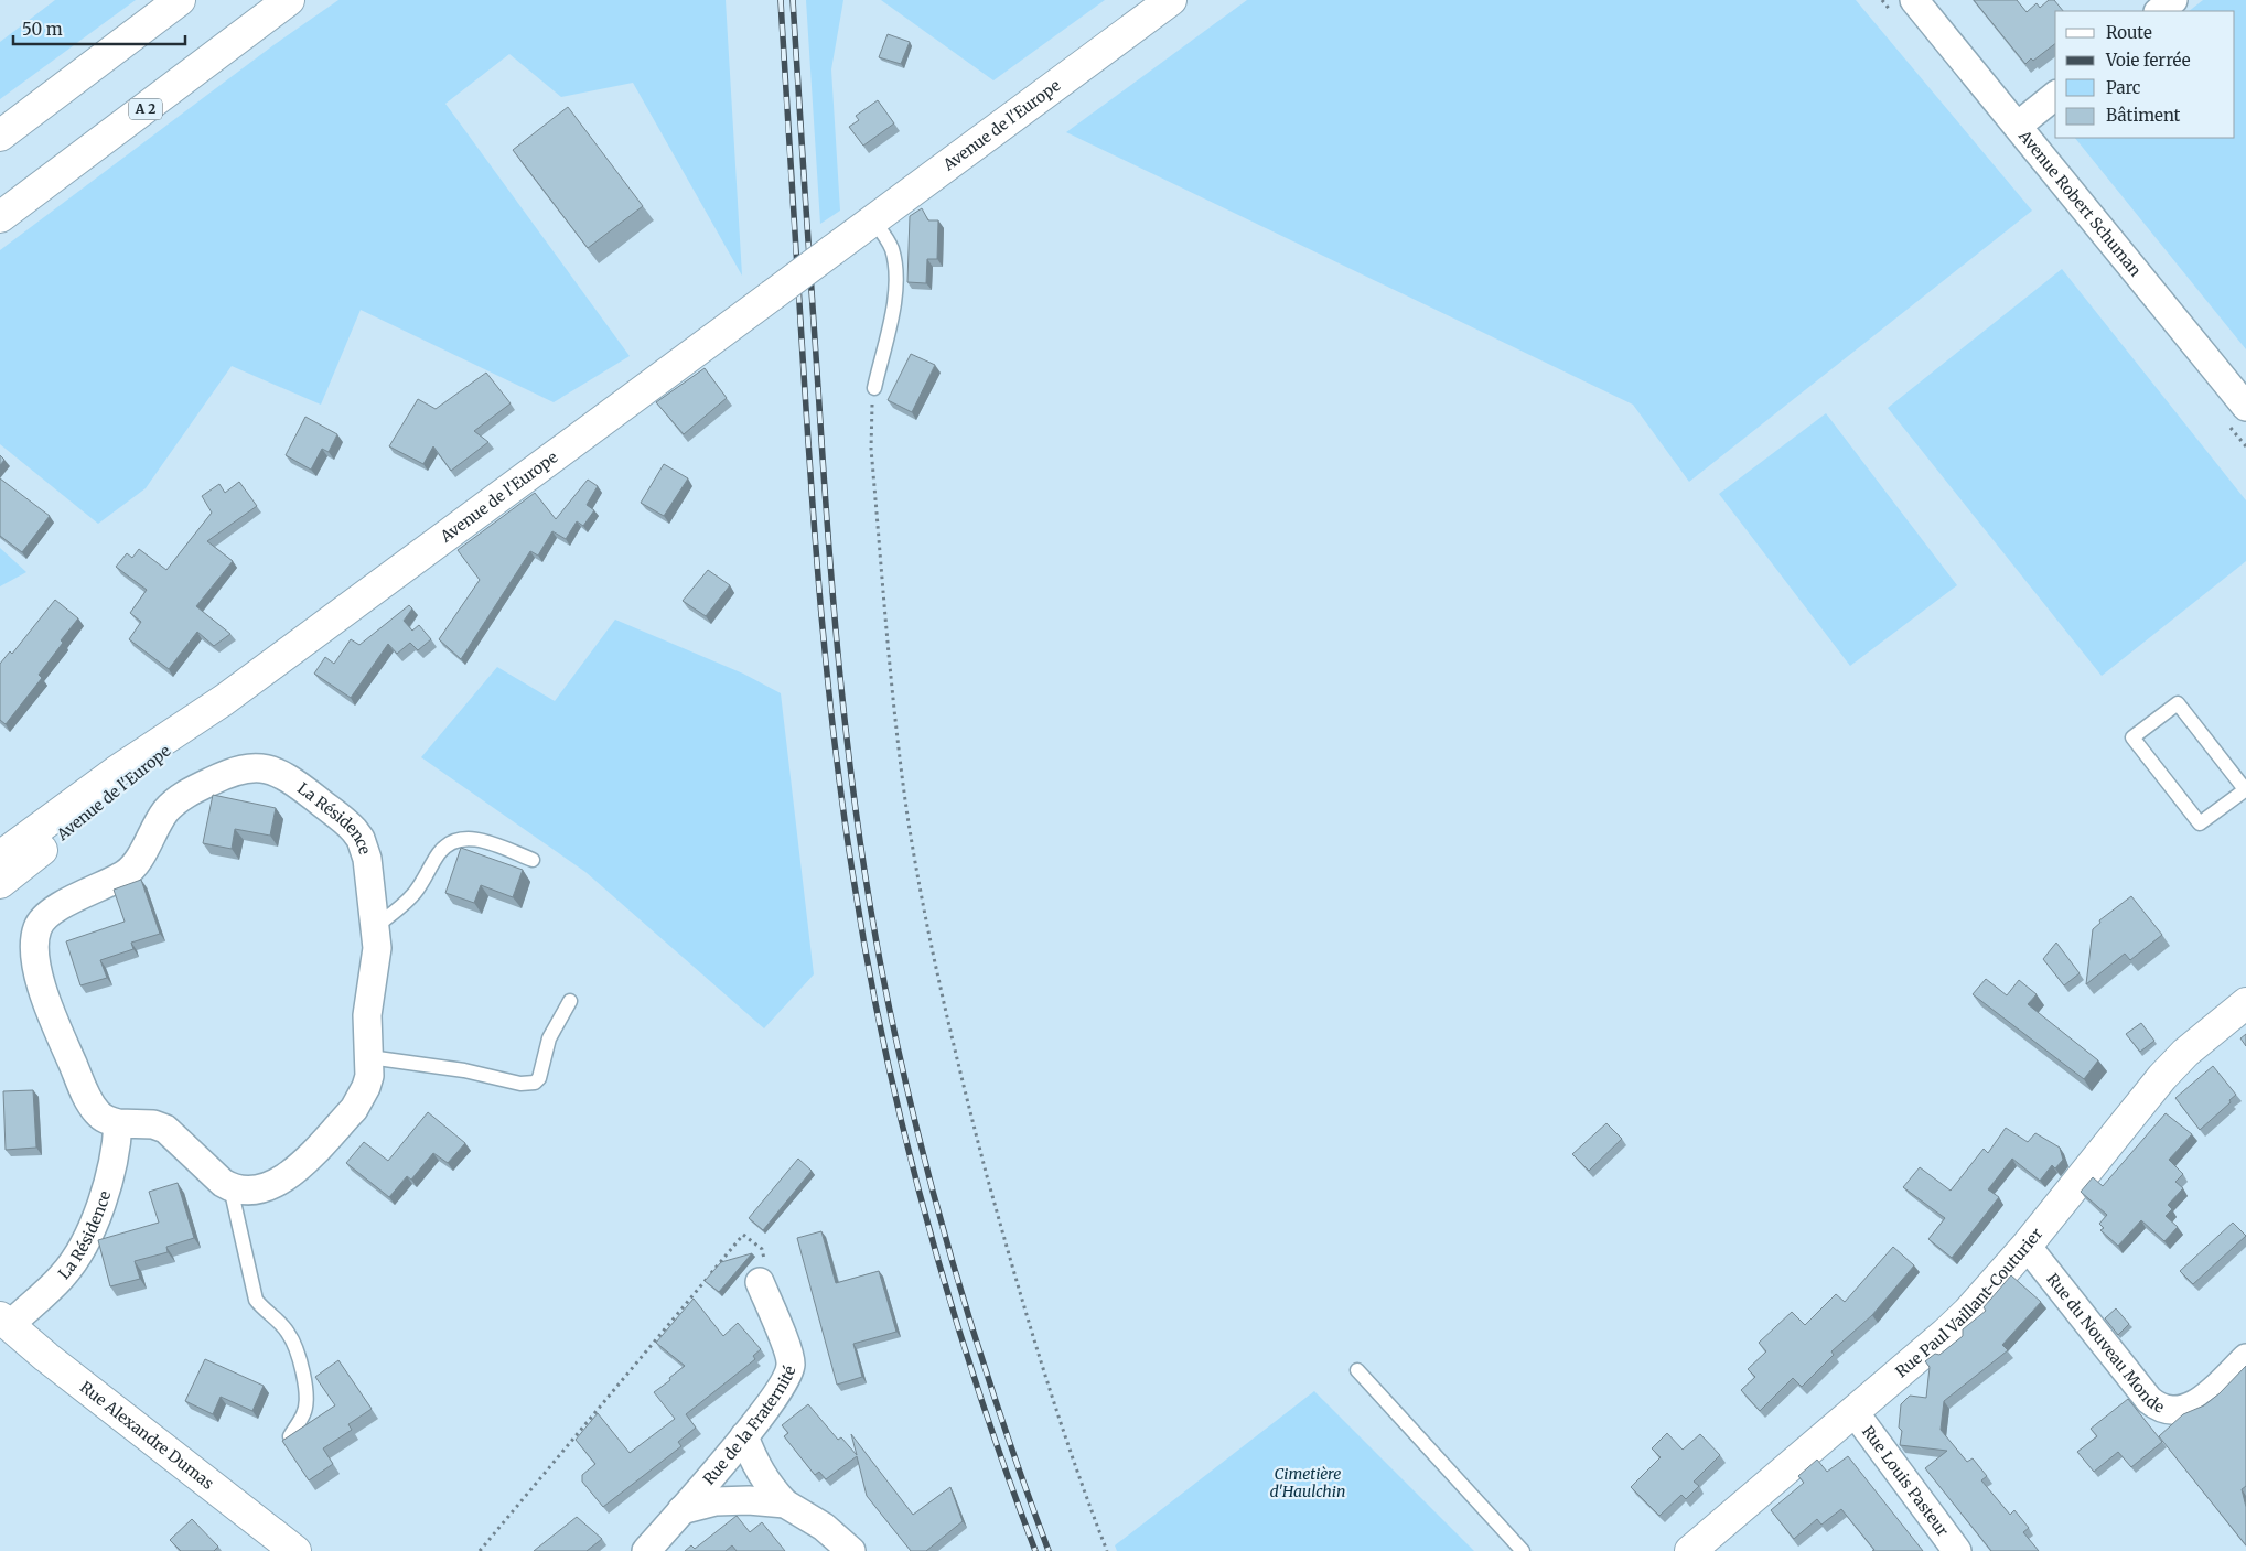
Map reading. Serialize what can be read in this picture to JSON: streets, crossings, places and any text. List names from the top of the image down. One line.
{"streets":{"main road":["A 2","Avenue de l'Europe","Rue Paul Vaillant-Couturier","Rue Alexandre Dumas"],"street":["Avenue Robert Schuman","La Résidence","Rue du Nouveau Monde","Rue de la Fraternité","Rue Louis Pasteur"]},"crossings":[["La Résidence","Rue Alexandre Dumas"],["Rue Paul Vaillant-Couturier","Rue du Nouveau Monde"],["Rue Paul Vaillant-Couturier","Rue Louis Pasteur"]],"parks":["Cimetière d'Haulchin"],"legend":["Route","Voie ferrée","Parc","Bâtiment"],"scale_bar":"50 m"}
